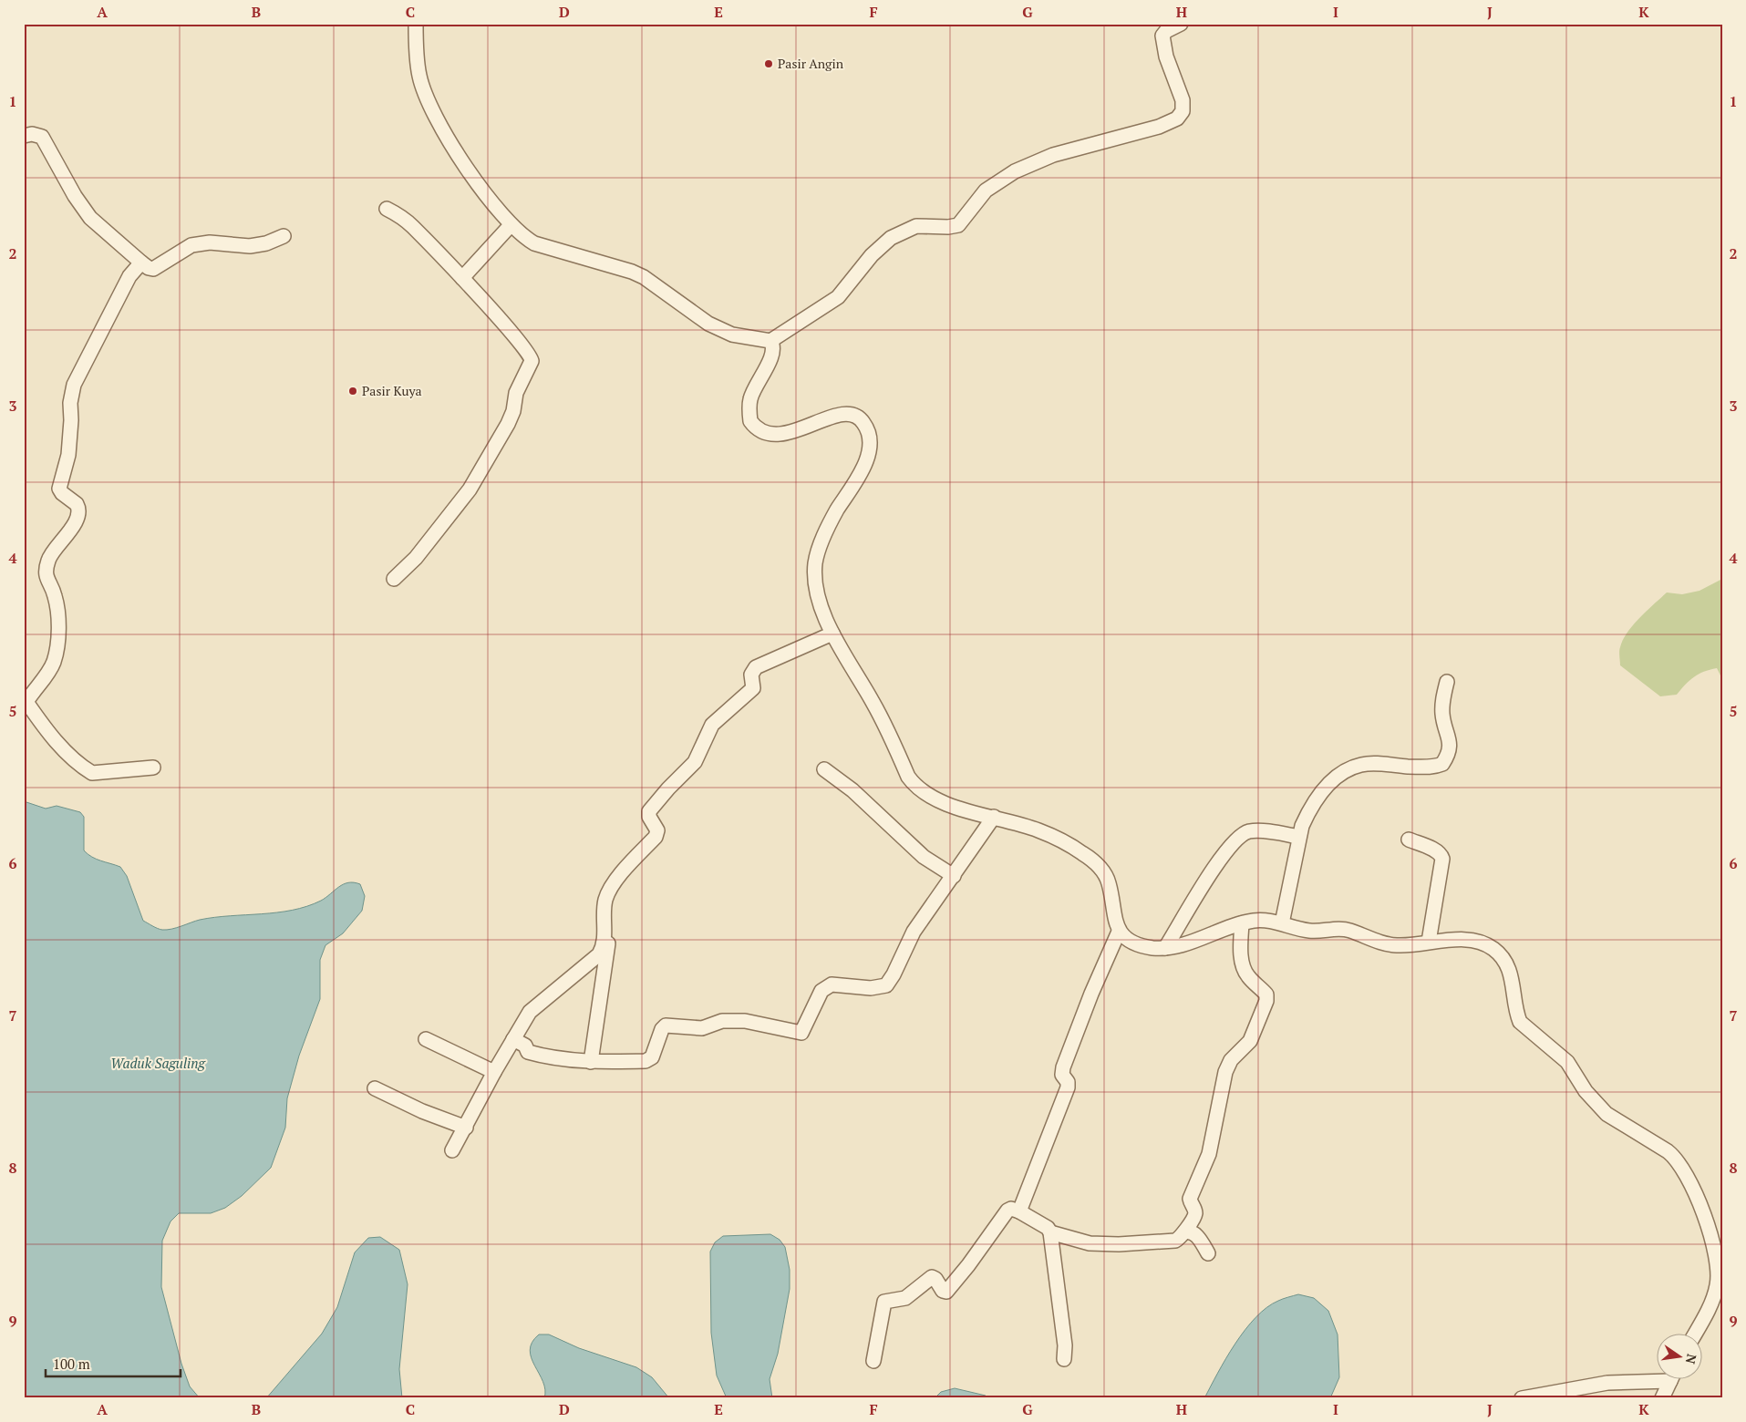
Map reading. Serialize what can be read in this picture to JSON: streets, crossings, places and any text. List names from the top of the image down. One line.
{"water":["Waduk Saguling"],"places":["Pasir Angin","Pasir Kuya"],"scale_bar":"100 m","north":"right","grid":{"columns":["A","B","C","D","E","F","G","H","I","J","K"],"rows":["1","2","3","4","5","6","7","8","9"]}}
